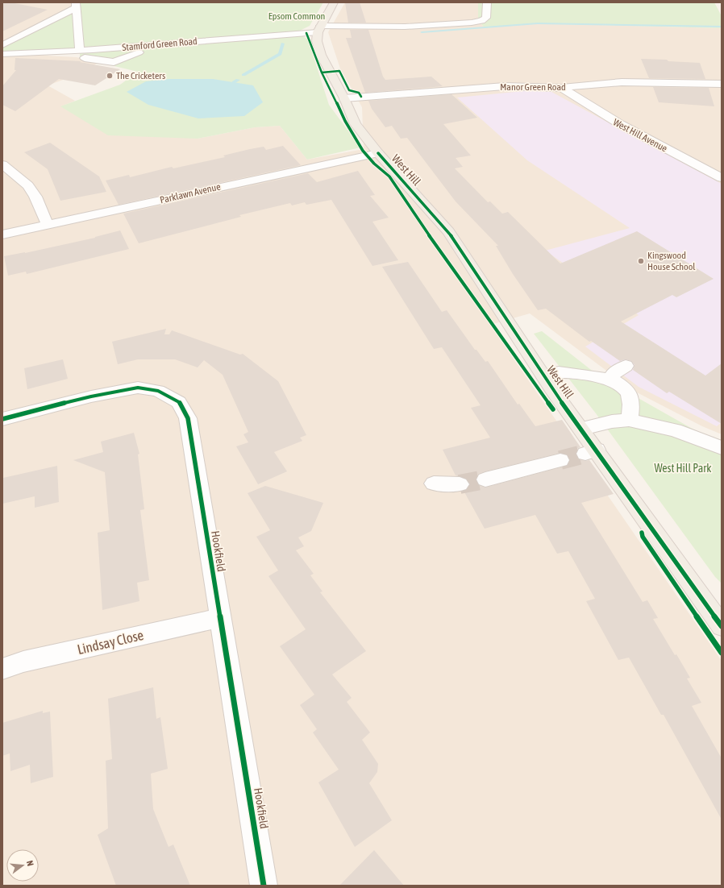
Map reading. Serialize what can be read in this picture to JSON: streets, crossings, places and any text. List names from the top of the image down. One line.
{"streets":{"main road":["West Hill"],"street":["Stamford Green Road","Manor Green Road","West Hill Avenue","Parklawn Avenue","Hookfield","Lindsay Close"]},"crossings":[["Stamford Green Road","West Hill"],["Manor Green Road","West Hill Avenue"],["Manor Green Road","West Hill"],["West Hill","Parklawn Avenue"],["Hookfield","Lindsay Close"]],"parks":["Epsom Common","West Hill Park"],"places":["The Cricketers","Kingswood House School"],"north":"right"}
